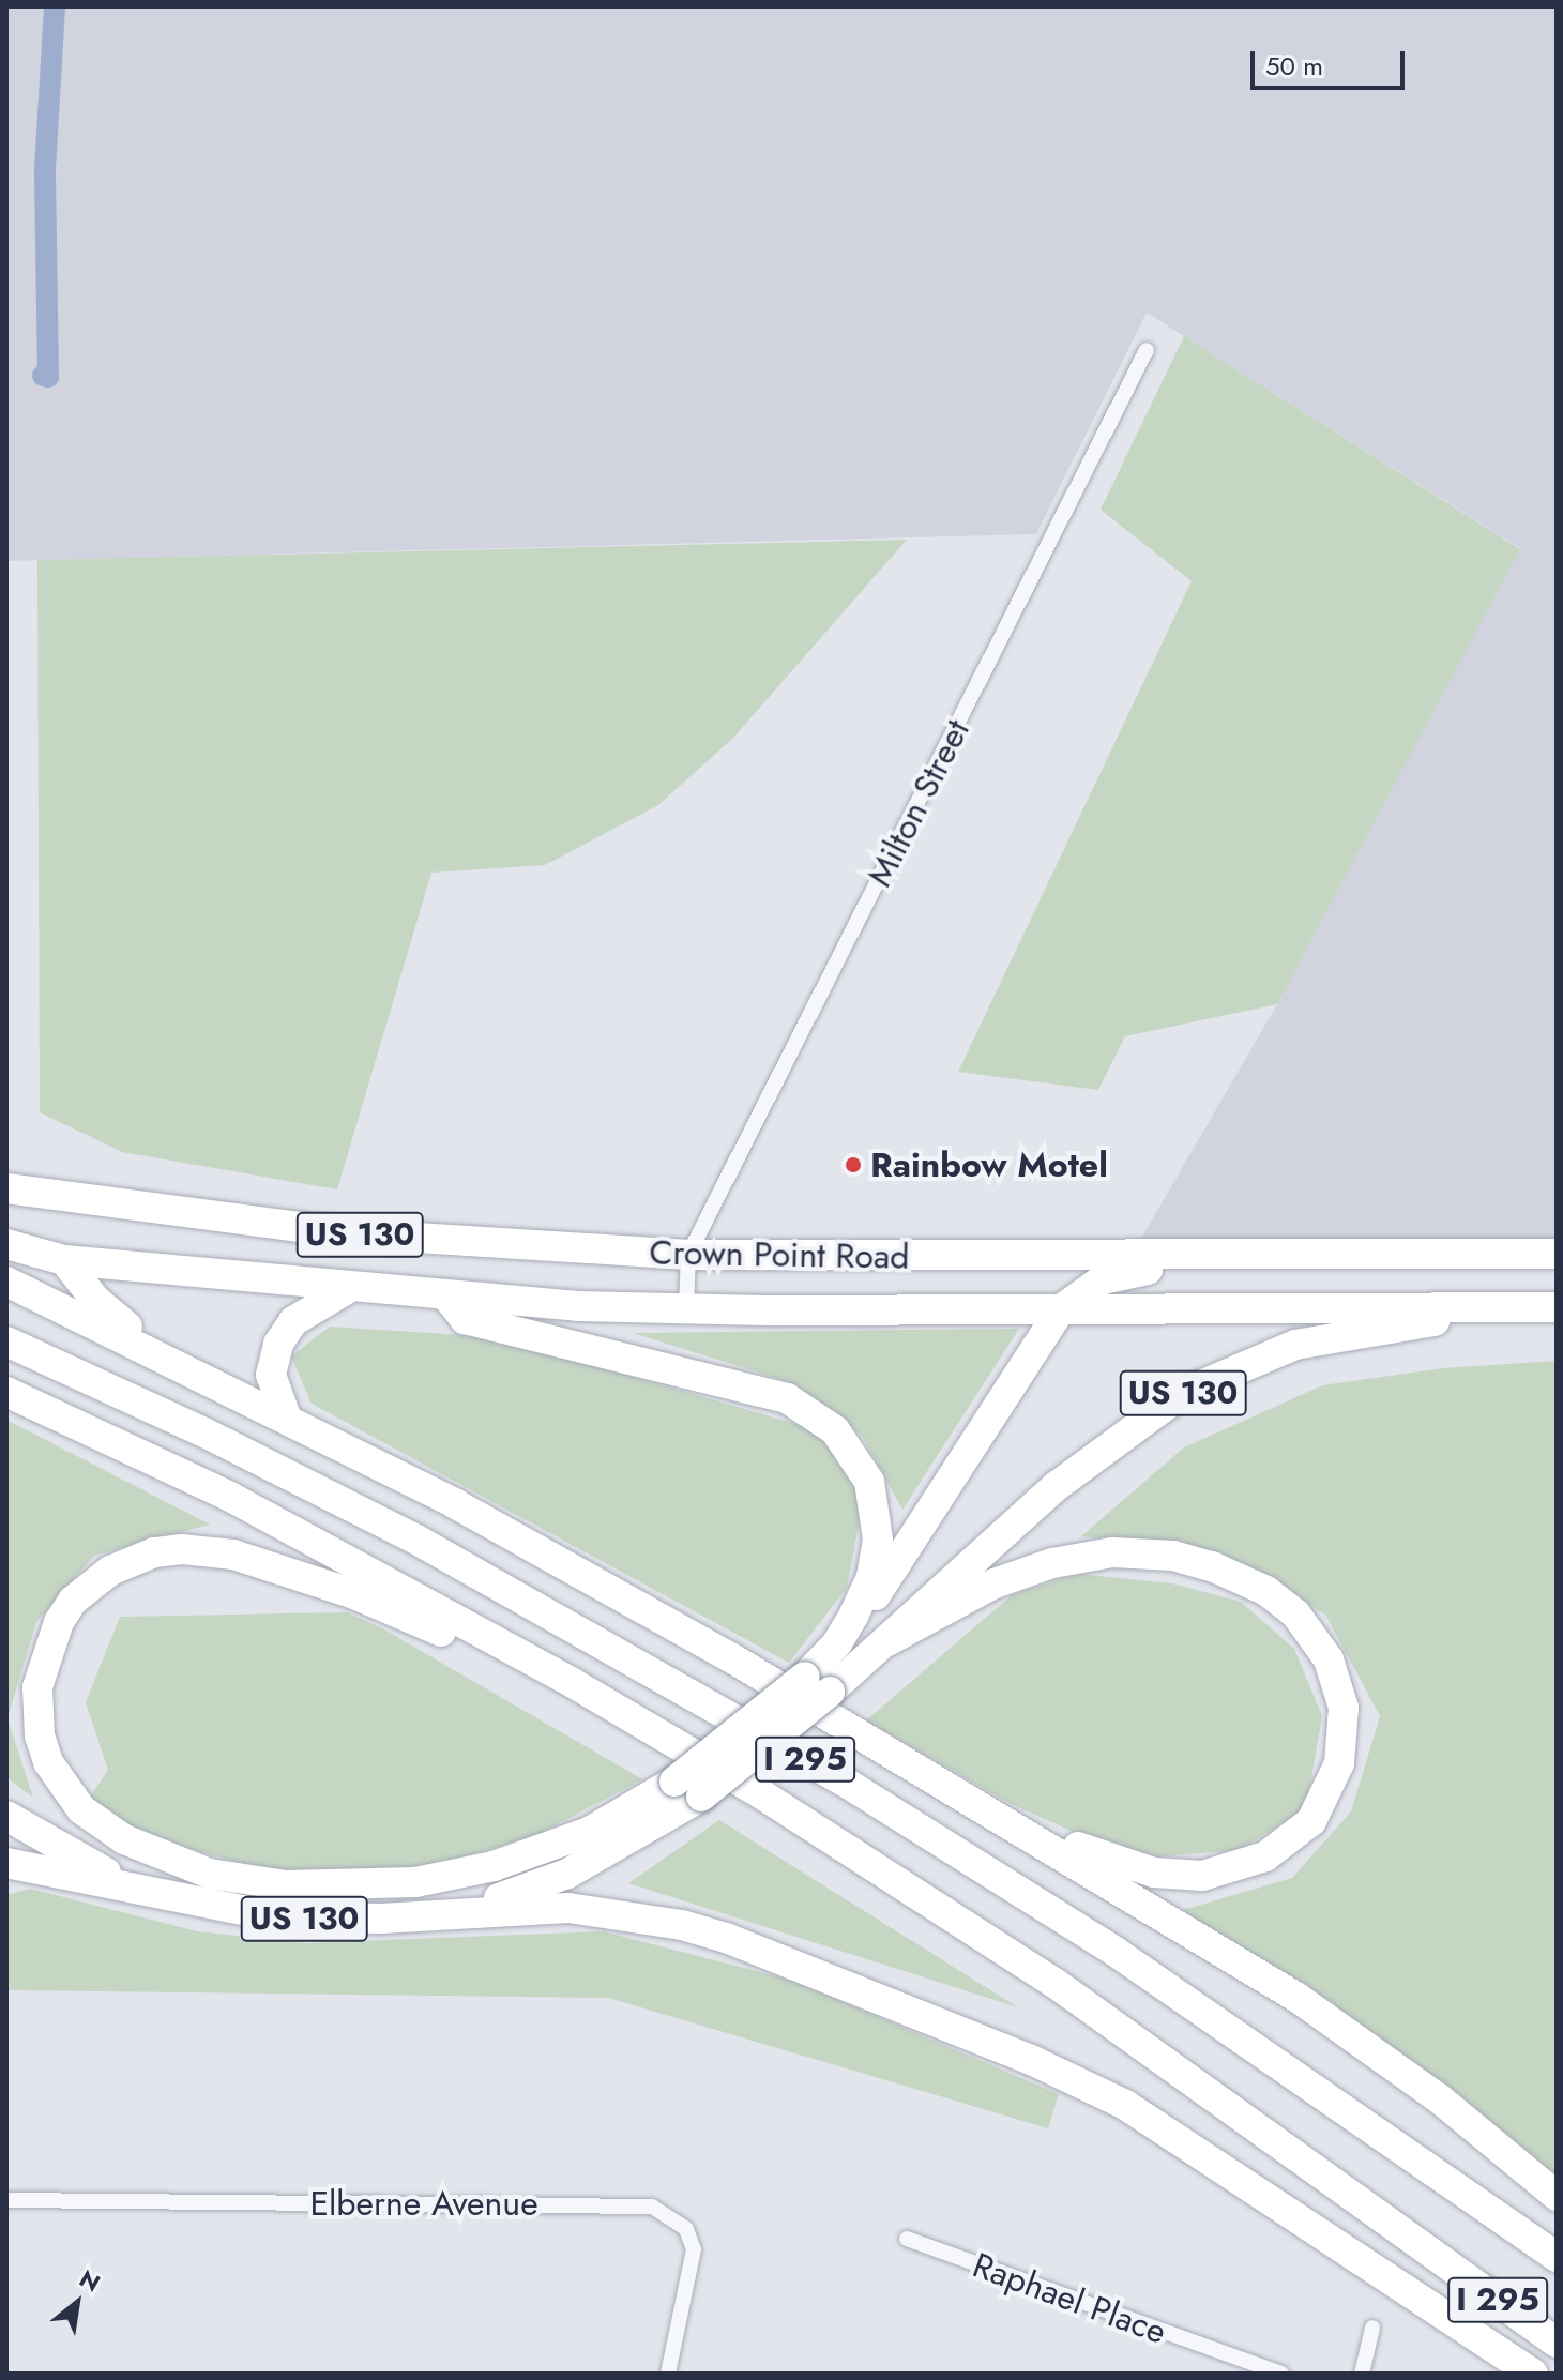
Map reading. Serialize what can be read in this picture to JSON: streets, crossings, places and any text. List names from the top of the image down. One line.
{"streets":{"highway":["US 130","Crown Point Road","I 295"],"street":["Milton Street","Elberne Avenue","Raphael Place"]},"crossings":[["Milton Street","Crown Point Road"]],"places":["Rainbow Motel"],"scale_bar":"50 m","north":"top right"}
